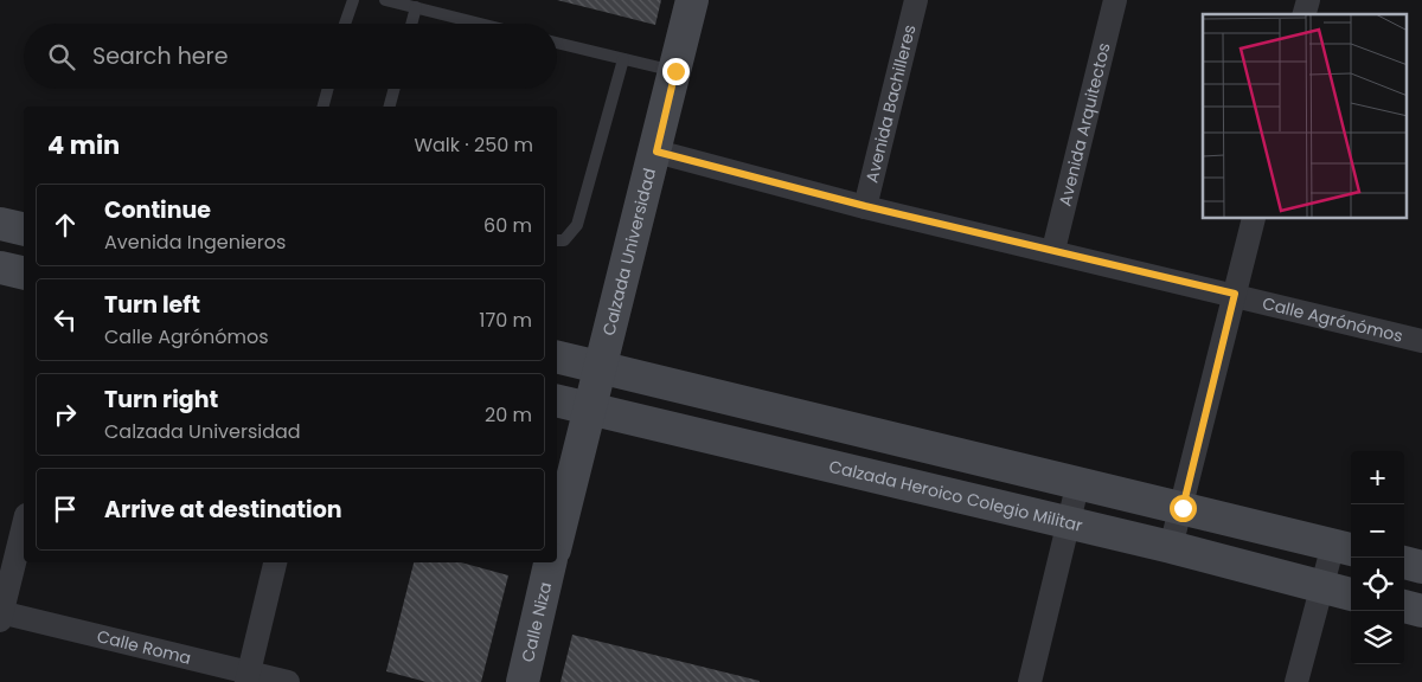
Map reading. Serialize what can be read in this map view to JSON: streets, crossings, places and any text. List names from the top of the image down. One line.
{"streets":{"main road":["Calzada Universidad","Calzada Heroico Colegio Militar","Calle Niza"],"street":["Avenida Bachilleres","Avenida Arquitectos","Calle Agrónómos","Calle Roma"]},"crossings":[["Avenida Bachilleres","Calle Agrónómos"],["Avenida Arquitectos","Calle Agrónómos"],["Calzada Universidad","Calle Agrónómos"],["Calzada Universidad","Calzada Heroico Colegio Militar"]],"page":{"search":"Search here","heading":["4 min","Walk · 250 m"],"list":[["Continue","Avenida Ingenieros","60 m"],["Turn left","Calle Agrónómos","170 m"],["Turn right","Calzada Universidad","20 m"],"Arrive at destination"],"map_buttons":["+","−"]}}
